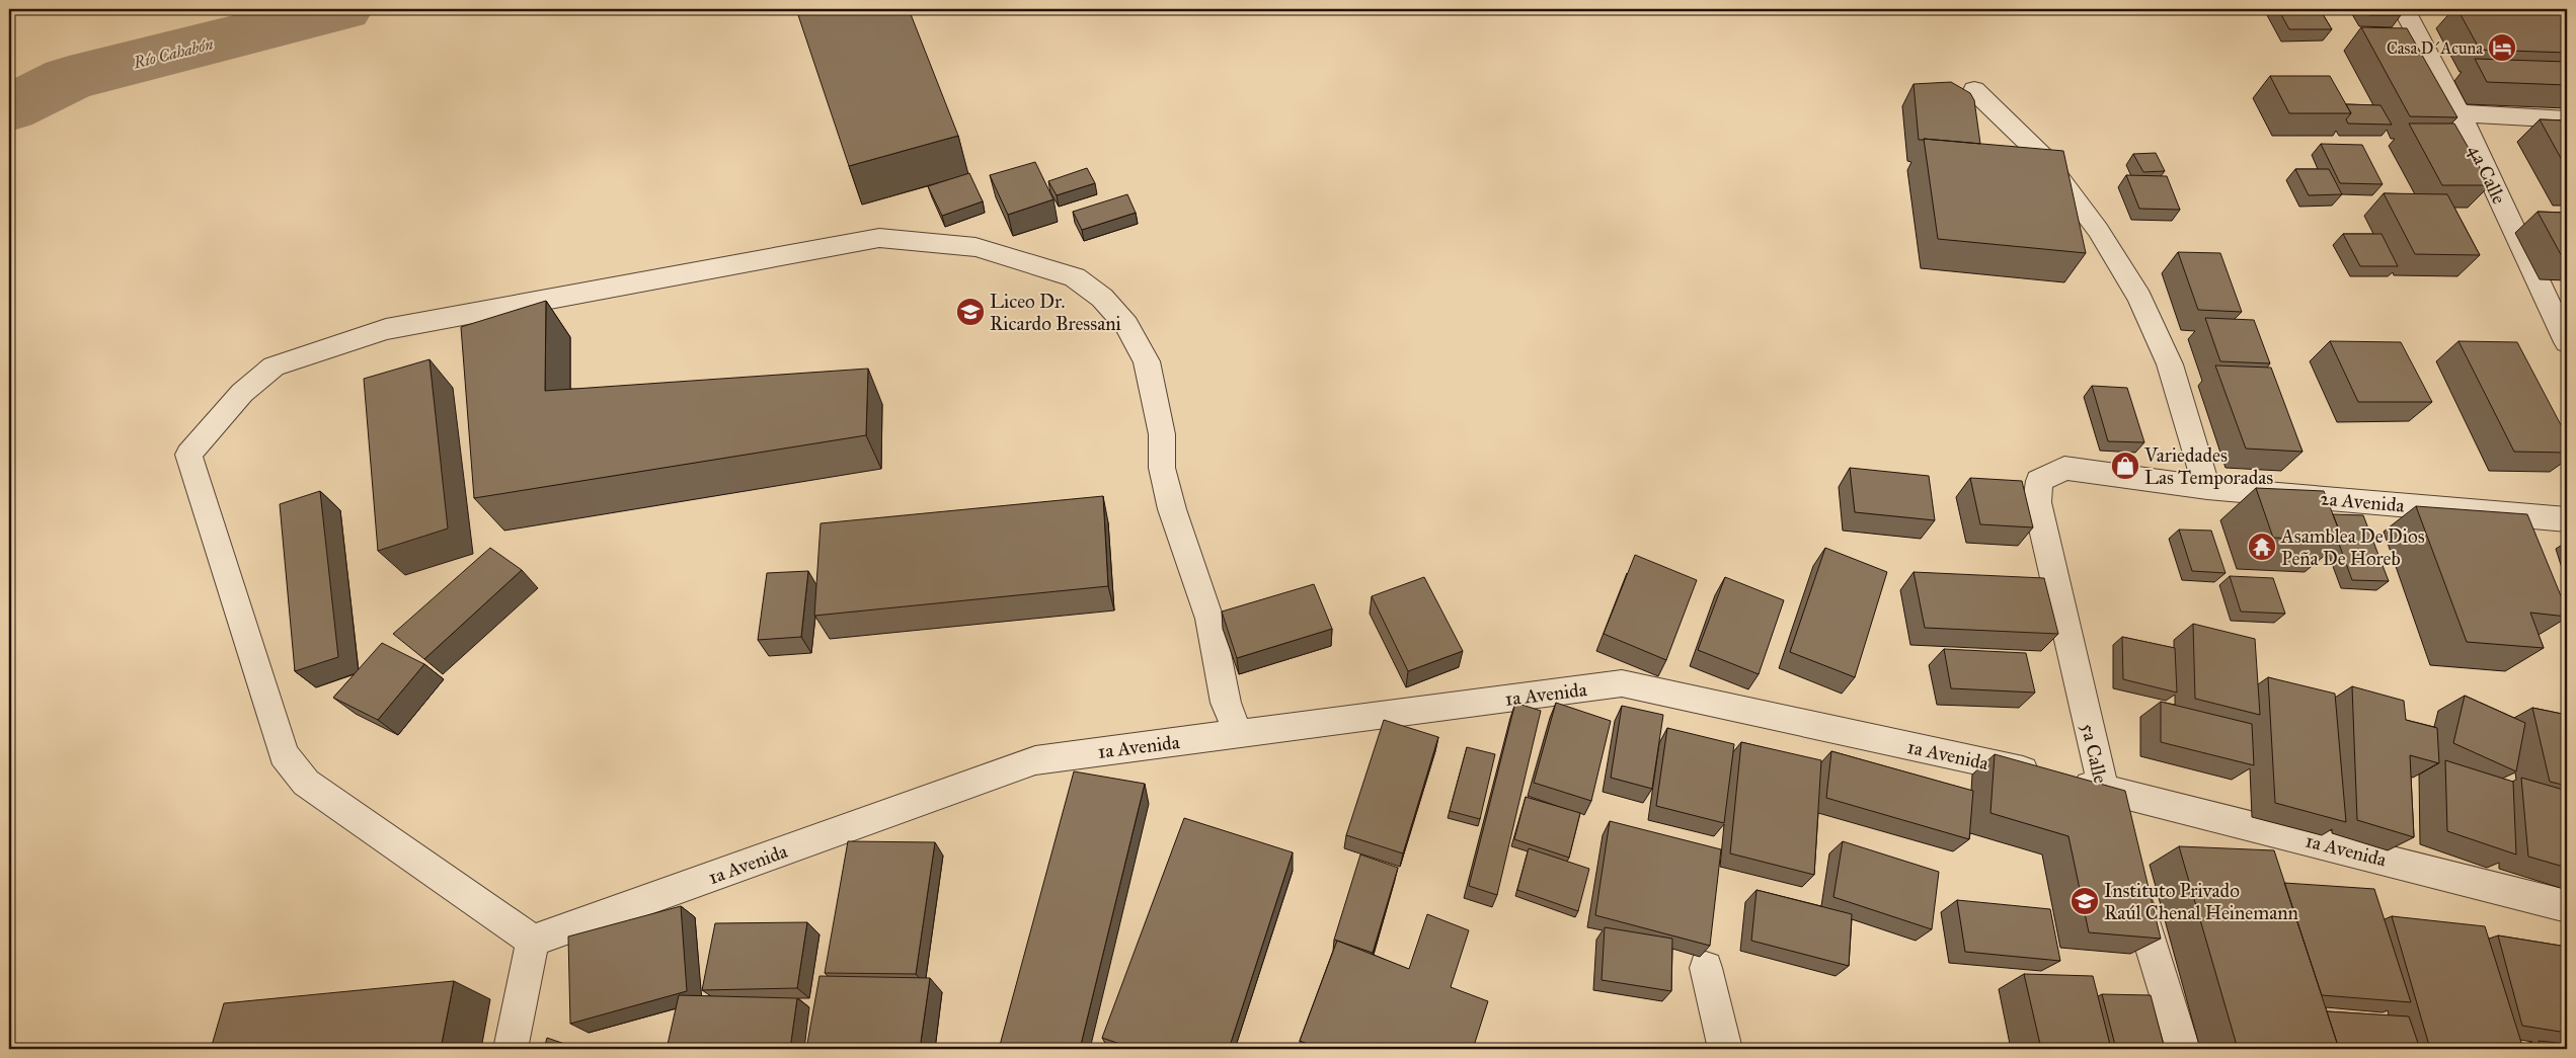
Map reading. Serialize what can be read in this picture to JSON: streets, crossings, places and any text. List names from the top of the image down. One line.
{"streets":{"street":["4a Calle","2a Avenida","1a Avenida","5a Calle"]},"crossings":[["2a Avenida","5a Calle"],["1a Avenida","5a Calle"]],"water":["Río Cahabón"],"places":{"hotel":["Casa D´Acuna"],"school or university":["Liceo Dr. Ricardo Bressani","Instituto Privado Raúl Chenal Heinemann"],"shop":["Variedades Las Temporadas"],"temple":["Asamblea De Dios Peña De Horeb"]}}
